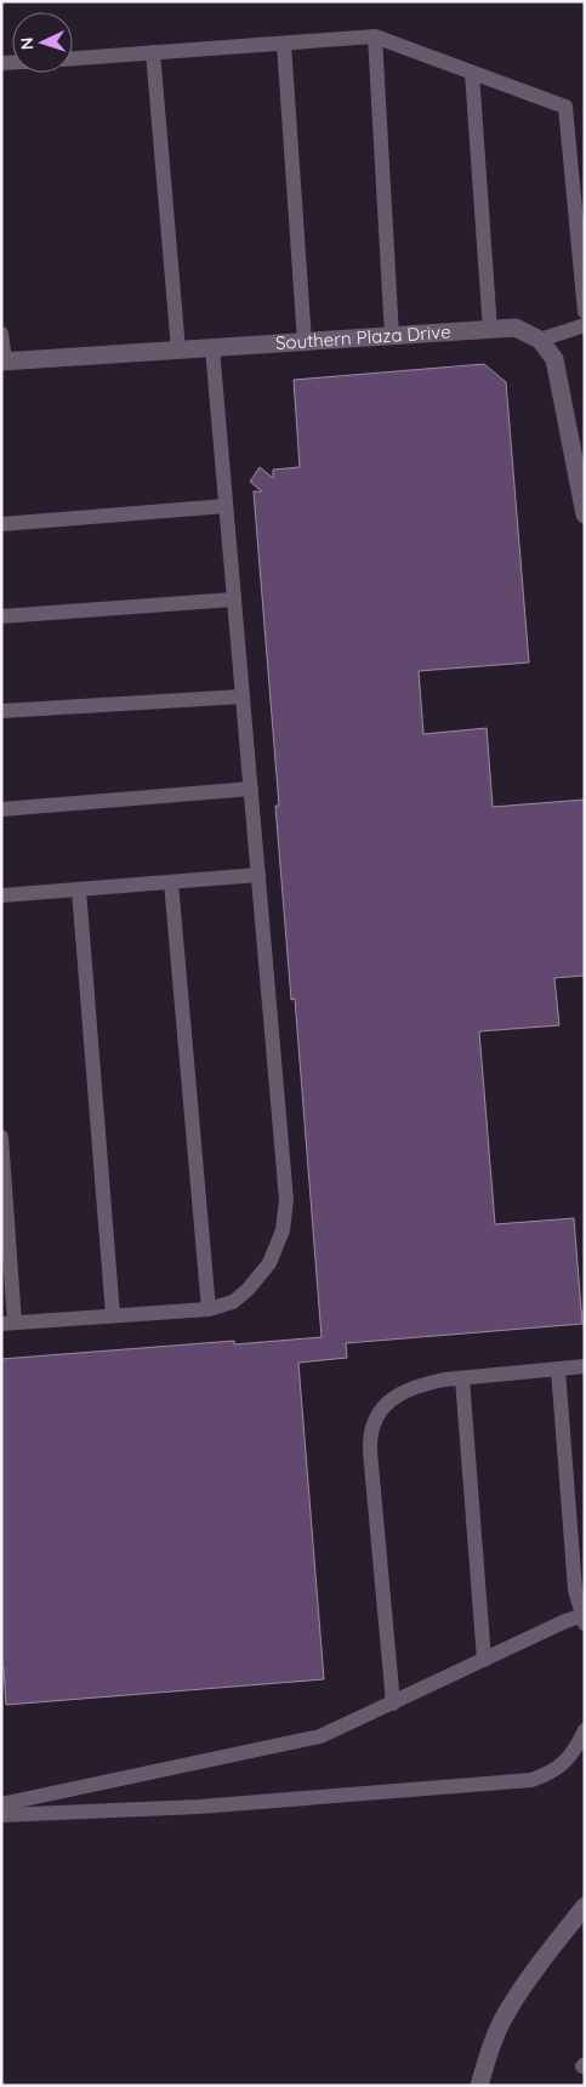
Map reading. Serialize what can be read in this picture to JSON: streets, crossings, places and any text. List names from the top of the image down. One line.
{"streets":{"street":["Southern Plaza Drive"]},"north":"left"}
